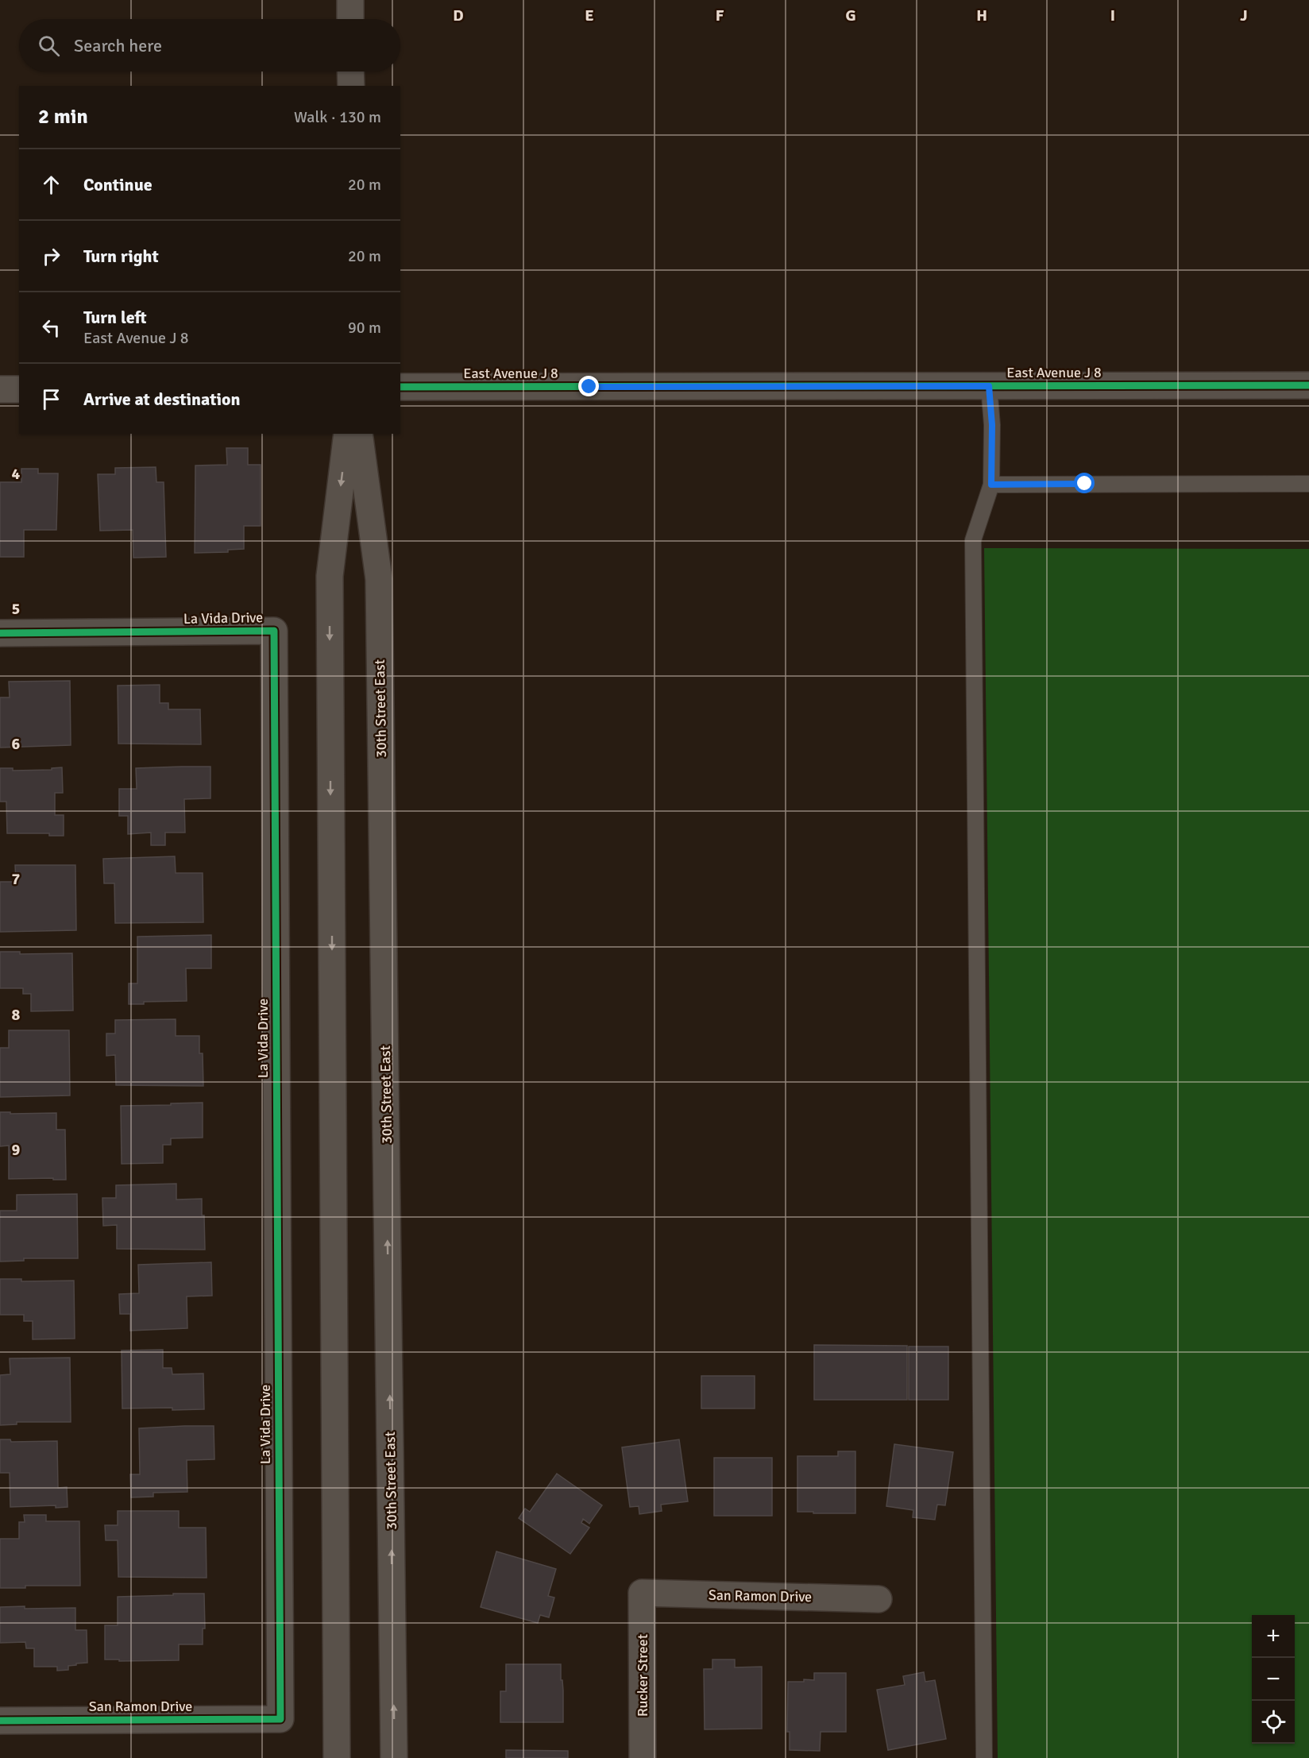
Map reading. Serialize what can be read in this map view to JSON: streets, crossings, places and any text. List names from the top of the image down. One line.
{"streets":{"street":["East Avenue J 8","La Vida Drive","30th Street East","San Ramon Drive","Rucker Street"]},"crossings":[["La Vida Drive","San Ramon Drive"],["San Ramon Drive","Rucker Street"]],"page":{"search":"Search here","heading":["2 min","Walk · 130 m"],"list":[["Continue","20 m"],["Turn right","20 m"],["Turn left","East Avenue J 8","90 m"],"Arrive at destination"],"map_buttons":["+","−"]},"grid":{"columns":["D","E","F","G","H","I","J"],"rows":["4","5","6","7","8","9"]}}
